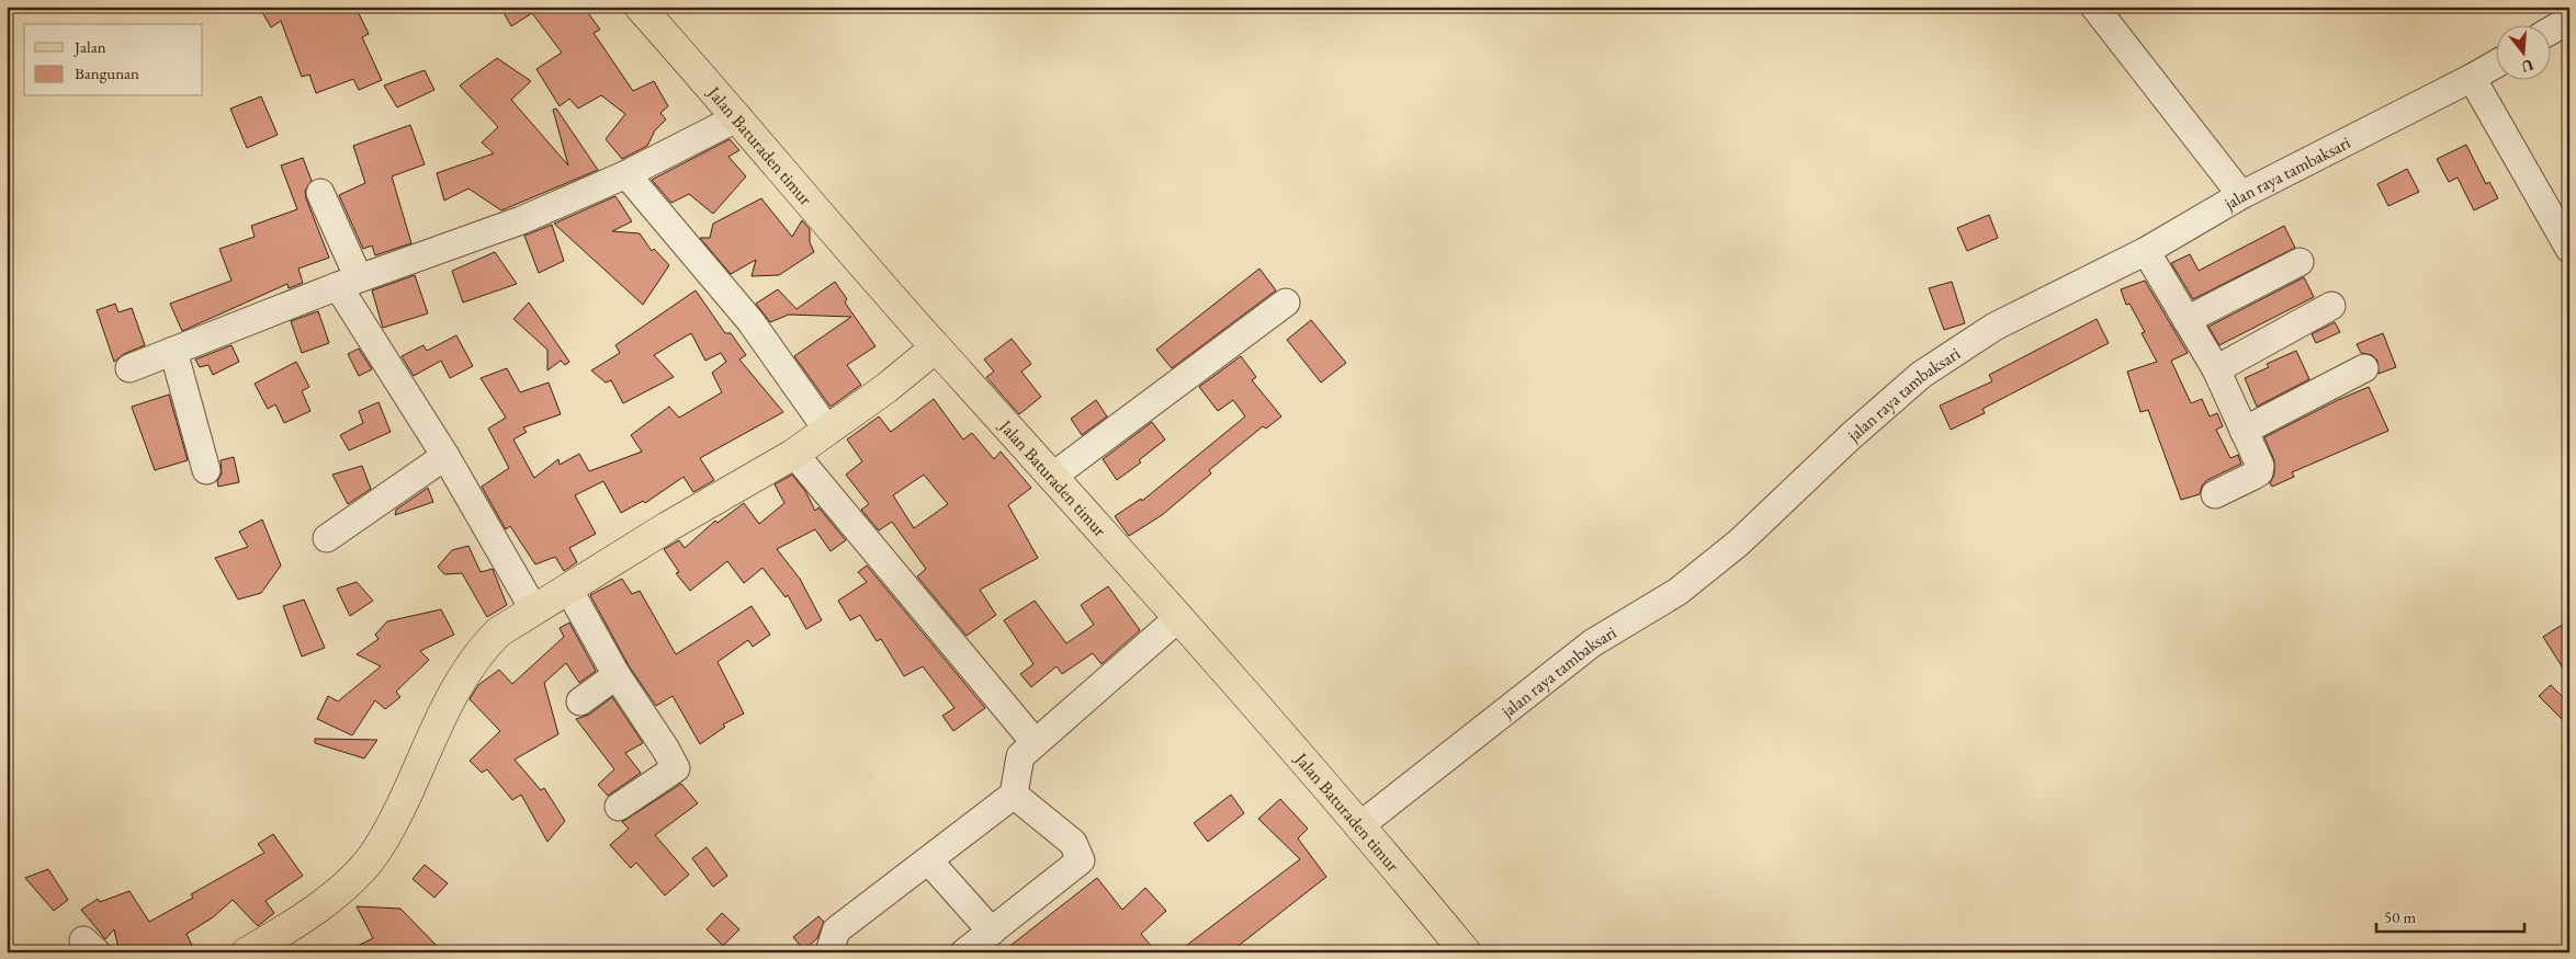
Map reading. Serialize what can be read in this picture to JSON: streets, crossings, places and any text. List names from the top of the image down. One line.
{"streets":{"main road":["Jalan Baturaden timur"],"street":["jalan raya tambaksari"]},"crossings":[["Jalan Baturaden timur","jalan raya tambaksari"]],"legend":["Jalan","Bangunan"],"scale_bar":"50 m","north":"bottom"}
